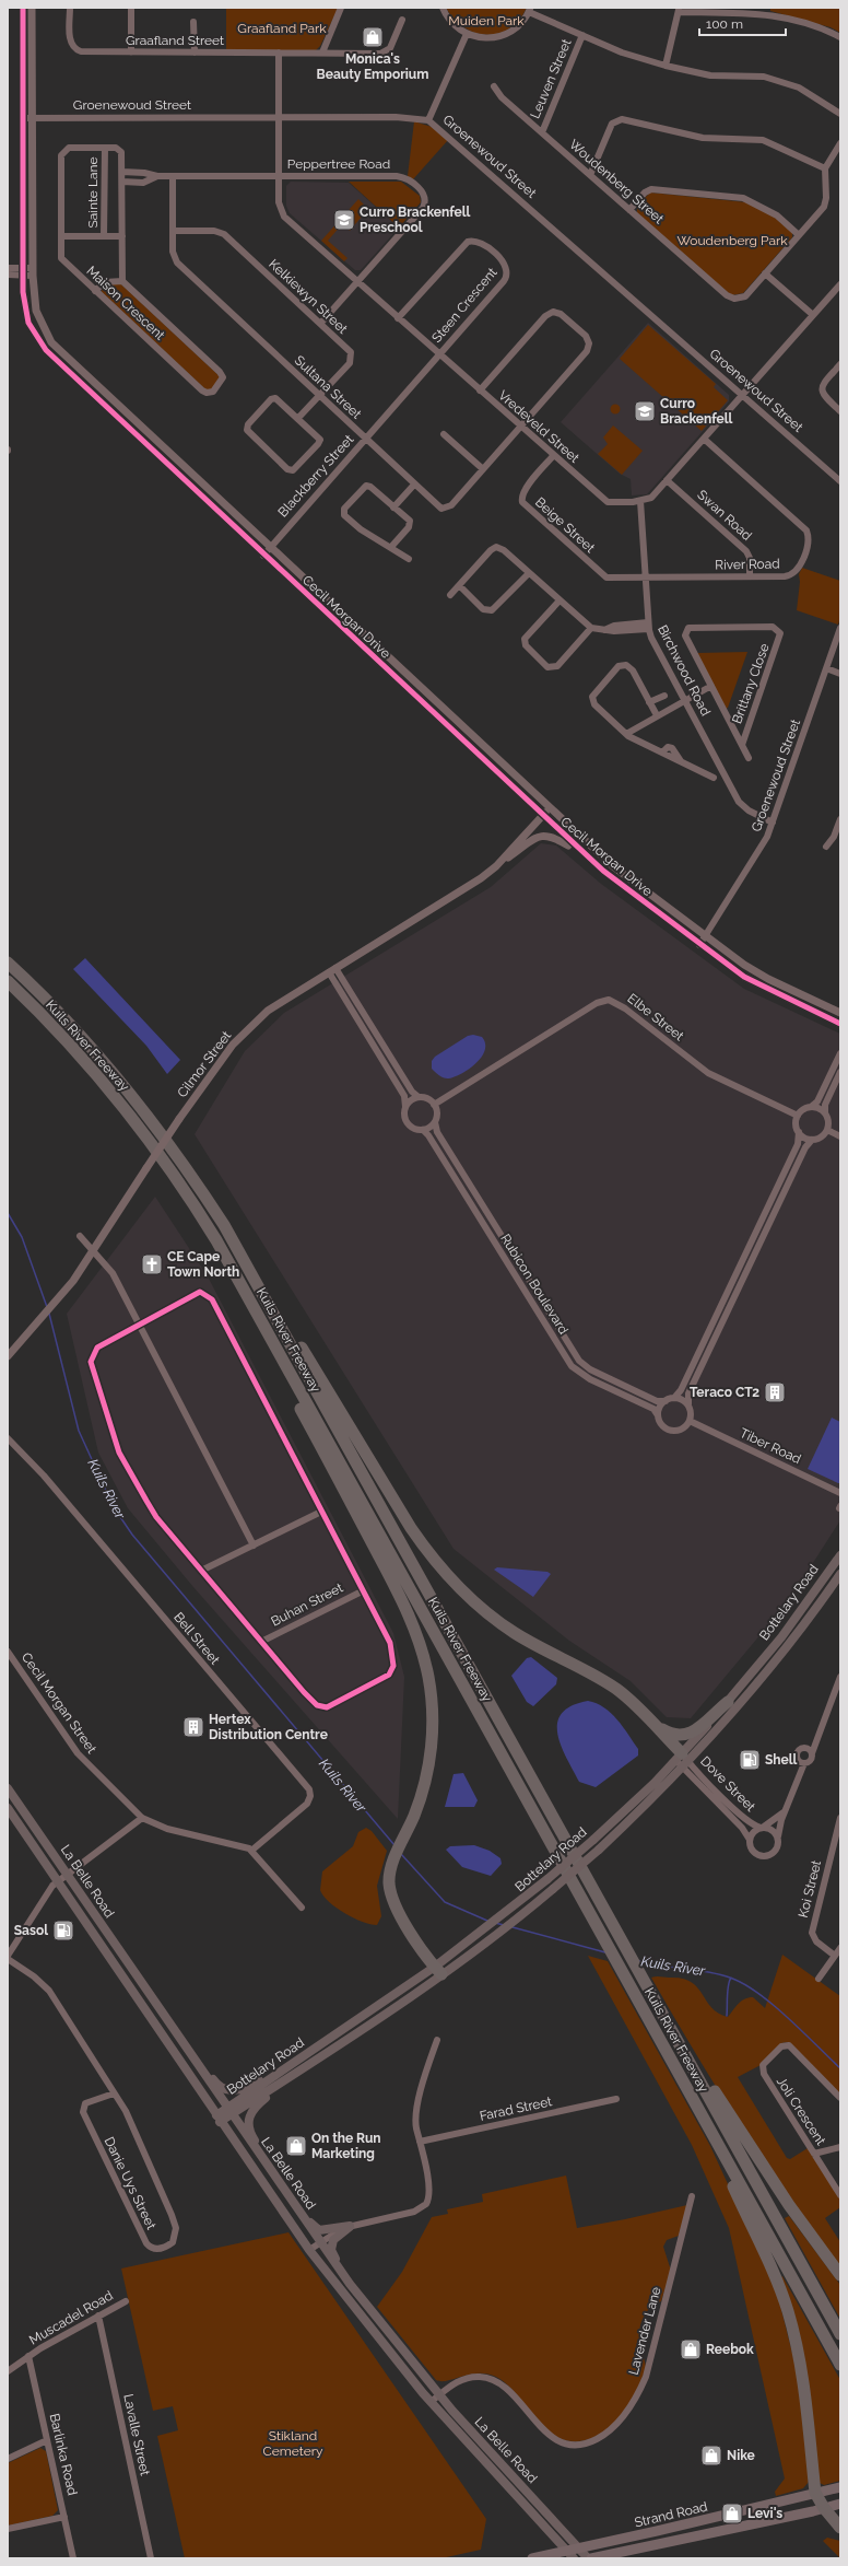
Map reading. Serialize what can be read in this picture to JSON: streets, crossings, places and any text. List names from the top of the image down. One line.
{"streets":{"highway":["Kuils River Freeway"],"main road":["Bottelary Road","La Belle Road","Strand Road"],"street":["Graafland Street","Leuven Street","Groenewoud Street","Peppertree Road","Woudenberg Street","Sainte Lane","Kelkiewyn Street","Maison Crescent","Steen Crescent","Sultana Street","Vredeveld Street","Blackberry Street","Swan Road","Beige Street","River Road","Cecil Morgan Drive","Birchwood Road","Brittany Close","Elbe Street","Cilmor Street","Rubicon Boulevard","Tiber Road","Buhan Street","Bell Street","Cecil Morgan Street","Dove Street","Koi Street","Farad Street","Joli Crescent","Danie Uys Street","Muscadel Road","Lavender Lane","Lavalle Street","Barlinka Road"]},"crossings":[["Graafland Street","Vredeveld Street"],["Leuven Street","Woudenberg Street"],["Groenewoud Street","Vredeveld Street"],["Groenewoud Street","Cecil Morgan Drive"],["Groenewoud Street","Birchwood Road"],["Peppertree Road","Kelkiewyn Street"],["Peppertree Road","Sultana Street"],["Peppertree Road","Vredeveld Street"],["Sainte Lane","Maison Crescent"],["Kelkiewyn Street","Sultana Street"],["Steen Crescent","Vredeveld Street"],["Steen Crescent","Blackberry Street"],["Sultana Street","Vredeveld Street"],["Sultana Street","Blackberry Street"],["Vredeveld Street","Blackberry Street"],["Vredeveld Street","Swan Road"],["Vredeveld Street","Beige Street"],["Vredeveld Street","River Road"],["Vredeveld Street","Birchwood Road"],["Blackberry Street","Cecil Morgan Drive"],["Swan Road","River Road"],["Beige Street","River Road"],["Beige Street","Birchwood Road"],["River Road","Birchwood Road"],["Cecil Morgan Drive","Cilmor Street"],["Elbe Street","Rubicon Boulevard"],["Rubicon Boulevard","Tiber Road"],["Bottelary Road","Dove Street"],["Bottelary Road","La Belle Road"],["Bell Street","Cecil Morgan Street"],["La Belle Road","Lavender Lane"],["La Belle Road","Strand Road"],["Muscadel Road","Lavalle Street"],["Muscadel Road","Barlinka Road"]],"water":["Kuils River"],"parks":["Muiden Park","Graafland Park","Woudenberg Park","Stikland Cemetery"],"places":{"shop":["Monica's Beauty Emporium","On the Run Marketing","Reebok","Nike","Levi's"],"school or university":["Curro Brackenfell Preschool","Curro Brackenfell"],"church":["CE Cape Town North"],"building":["Teraco CT2","Hertex Distribution Centre"],"fuel station":["Shell","Sasol"]},"scale_bar":"100 m"}
